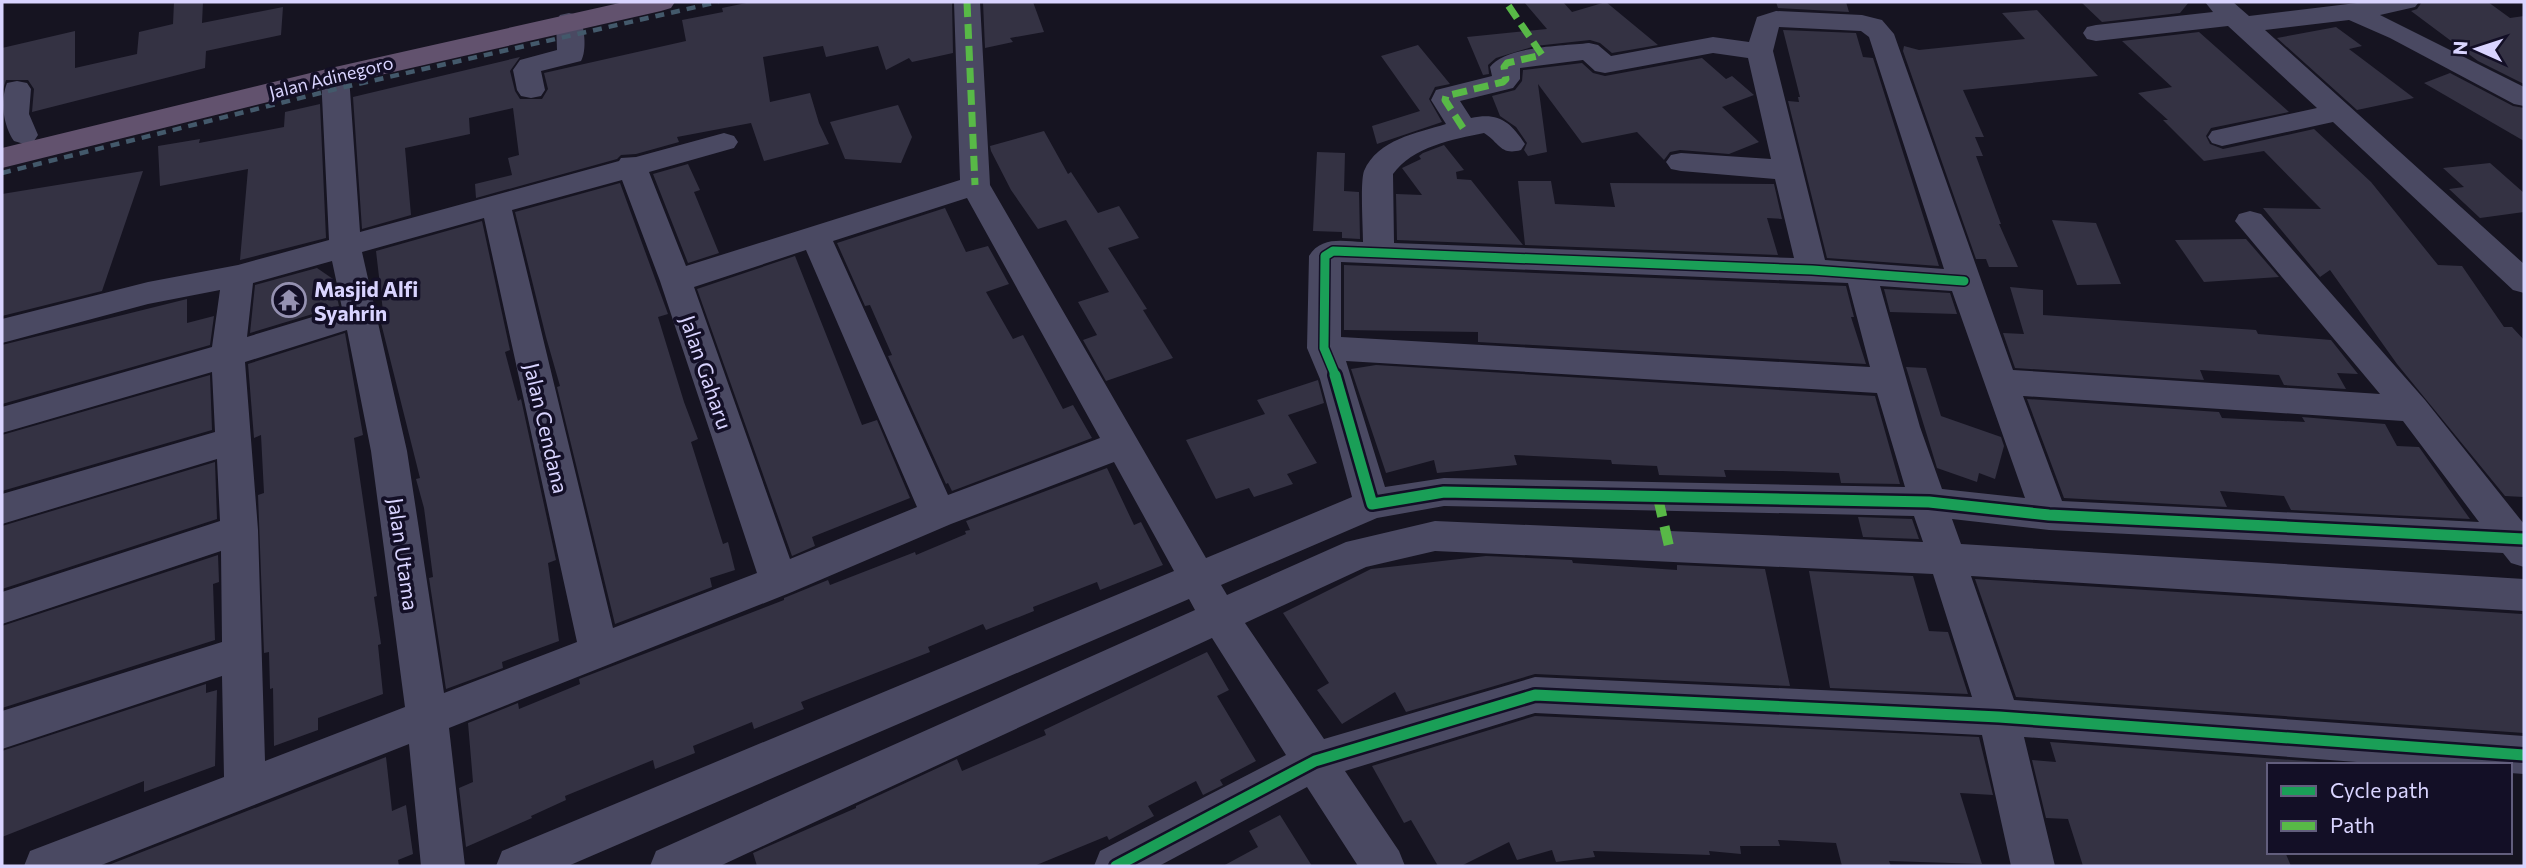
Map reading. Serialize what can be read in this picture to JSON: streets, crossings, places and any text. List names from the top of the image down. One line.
{"streets":{"highway":["Jalan Adinegoro"],"street":["Jalan Gaharu","Jalan Cendana","Jalan Utama"]},"crossings":[["Jalan Adinegoro","Jalan Utama"]],"places":{"temple":["Masjid Alfi Syahrin"]},"legend":["Cycle path","Path"],"north":"left"}
